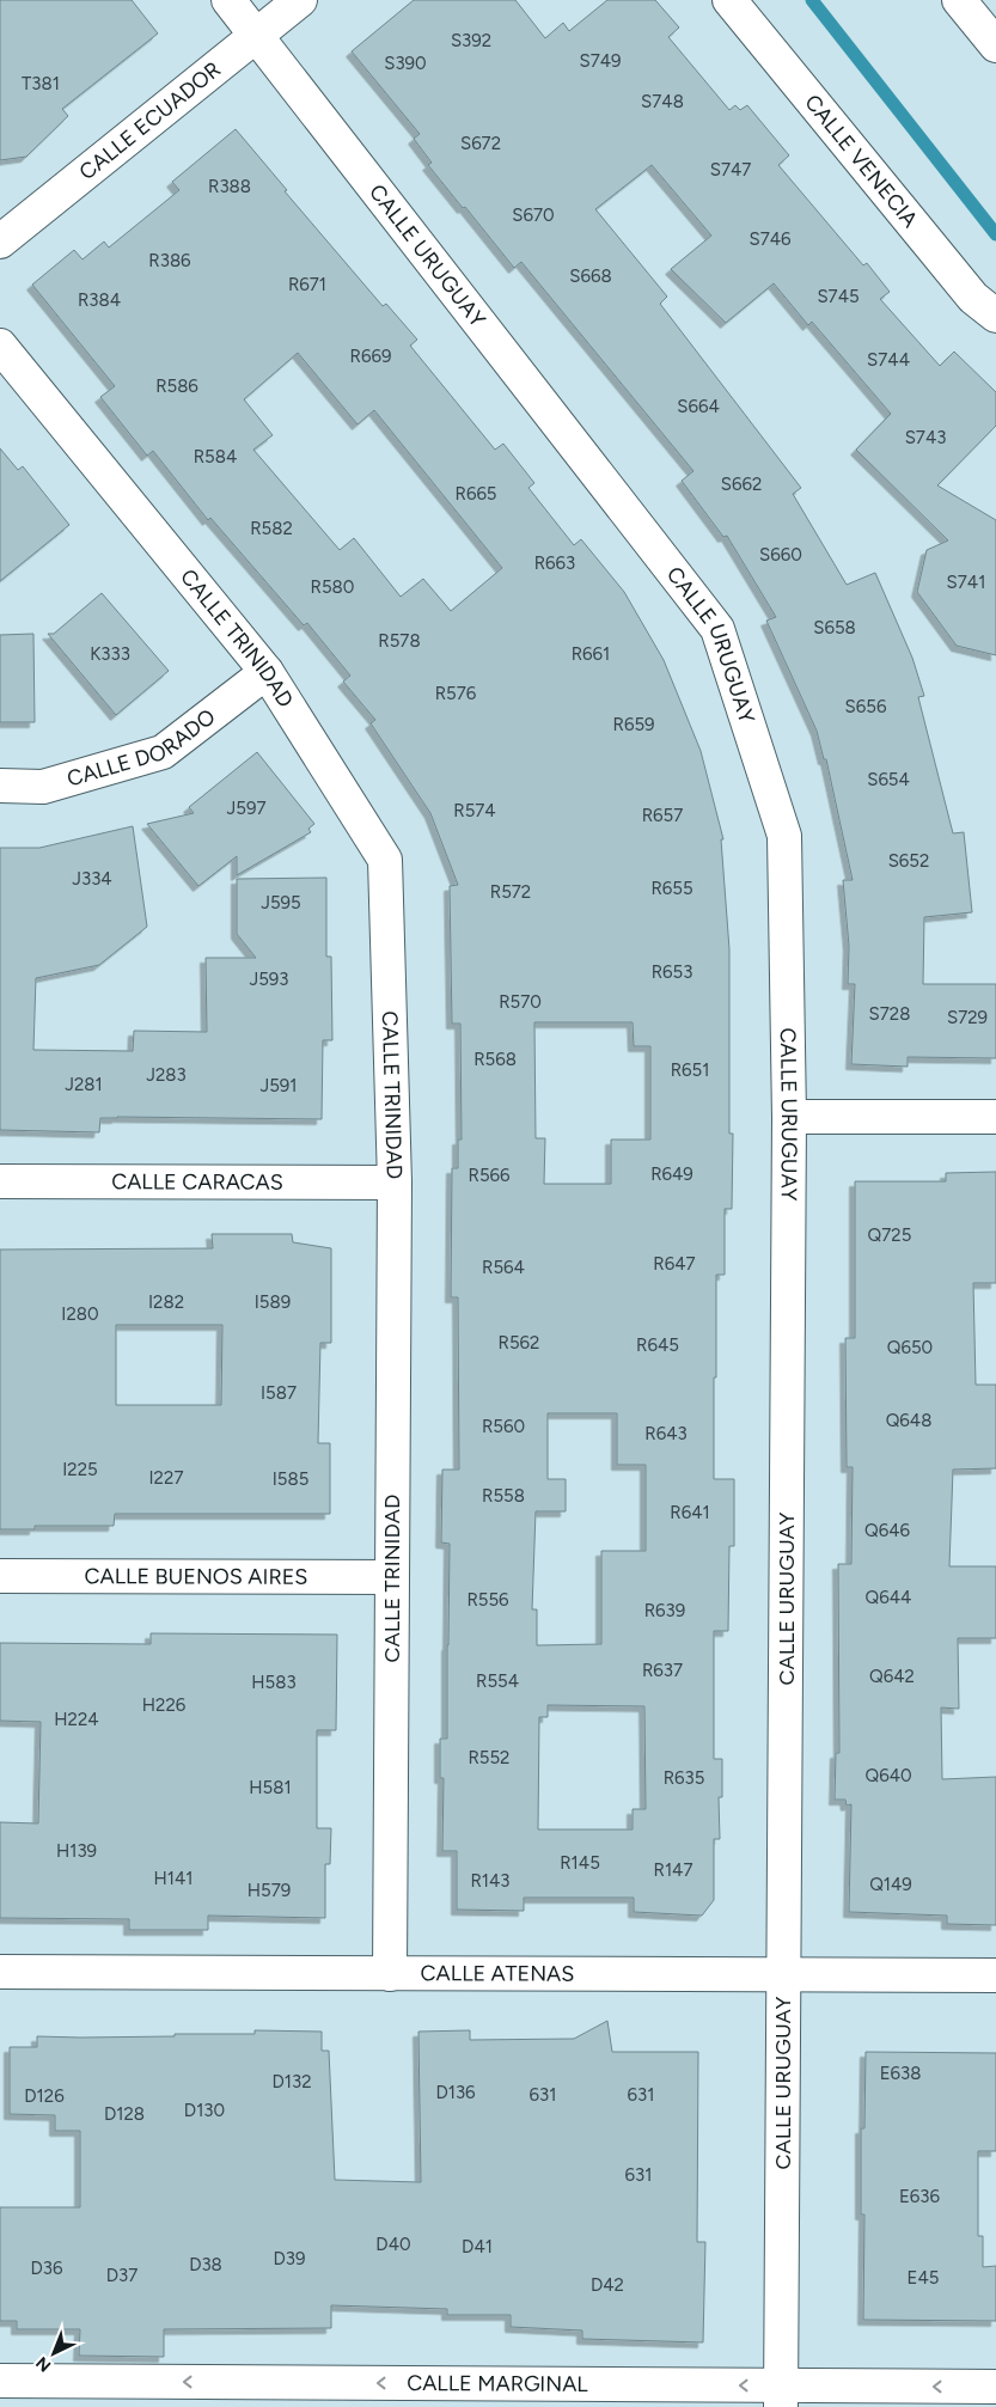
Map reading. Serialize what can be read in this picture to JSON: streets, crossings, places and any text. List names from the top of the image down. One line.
{"streets":{"street":["CALLE ECUADOR","CALLE VENECIA","CALLE URUGUAY","CALLE TRINIDAD","CALLE DORADO","CALLE CARACAS","CALLE BUENOS AIRES","CALLE ATENAS","CALLE MARGINAL"]},"crossings":[["CALLE ECUADOR","CALLE URUGUAY"],["CALLE URUGUAY","CALLE ATENAS"],["CALLE URUGUAY","CALLE MARGINAL"],["CALLE TRINIDAD","CALLE DORADO"],["CALLE TRINIDAD","CALLE CARACAS"],["CALLE TRINIDAD","CALLE BUENOS AIRES"],["CALLE TRINIDAD","CALLE ATENAS"]],"one_way":["CALLE MARGINAL"],"house_numbers":["S392","S749","S390","T381","S748","S672","S747","R388","S670","S746","R386","S668","R671","S745","R384","R669","S744","R586","S664","S743","R584","S662","R665","R582","S660","R663","S741","R580","S658","R578","K333","R661","R576","S656","R659","S654","J597","R574","R657","S652","J334","R655","R572","J595","R653","J593","R570","S728","S729","R568","R651","J283","J281","J591","R649","R566","Q725","R647","R564","I282","I589","I280","R562","R645","Q650","I587","Q648","R560","R643","I225","I227","I585","R558","R641","Q646","Q644","R556","R639","R637","Q642","R554","H583","H226","H224","R552","Q640","R635","H581","H139","R145","R147","H141","R143","Q149","H579","E638","D132","D136","631","631","D126","D130","D128","631","E636","D40","D41","D39","D38","D36","D37","E45","D42"],"north":"bottom left"}
